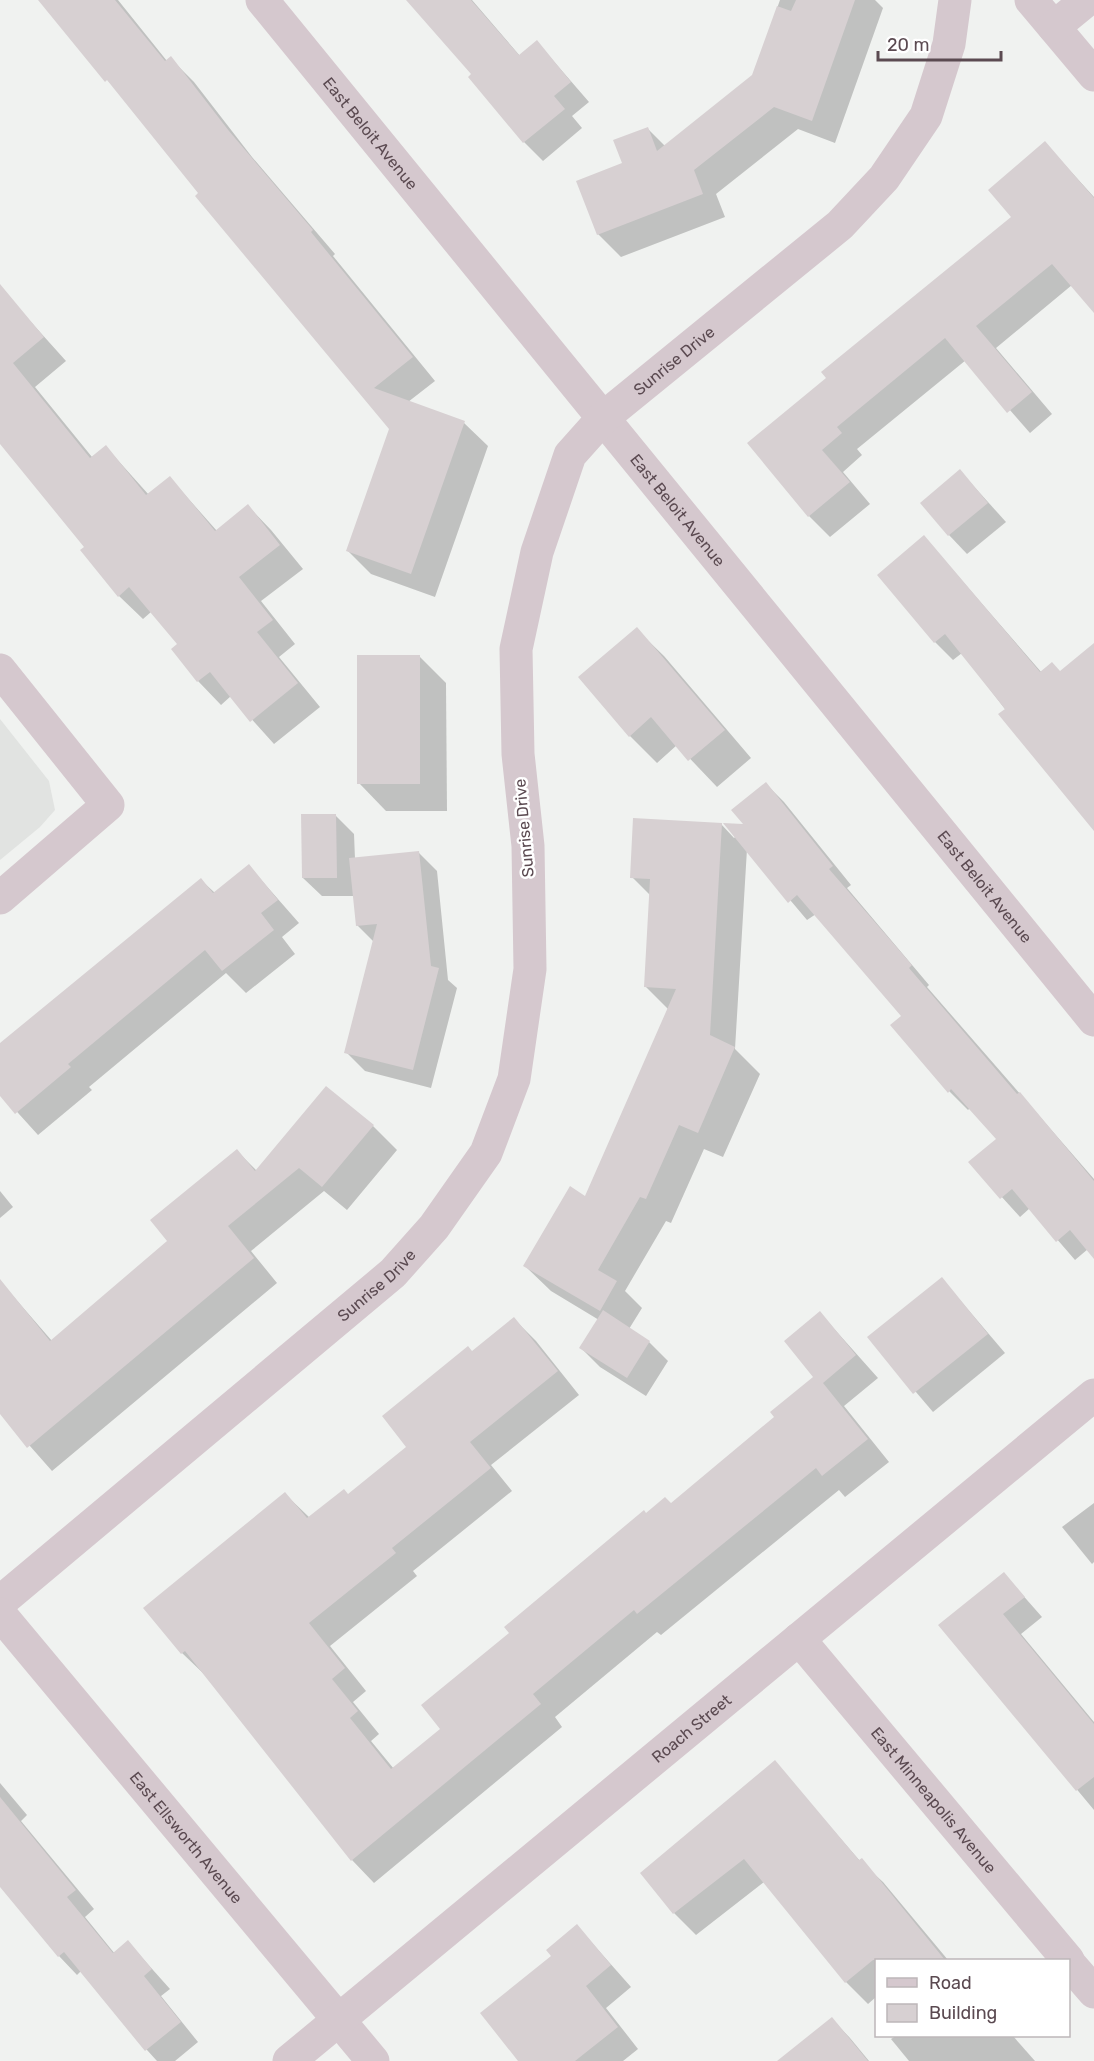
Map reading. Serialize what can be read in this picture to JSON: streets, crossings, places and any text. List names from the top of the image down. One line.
{"streets":{"street":["East Beloit Avenue","Sunrise Drive","Roach Street","East Minneapolis Avenue","East Ellsworth Avenue"]},"crossings":[["East Beloit Avenue","Sunrise Drive"],["Roach Street","East Minneapolis Avenue"],["Roach Street","East Ellsworth Avenue"]],"legend":["Road","Building"],"scale_bar":"20 m"}
